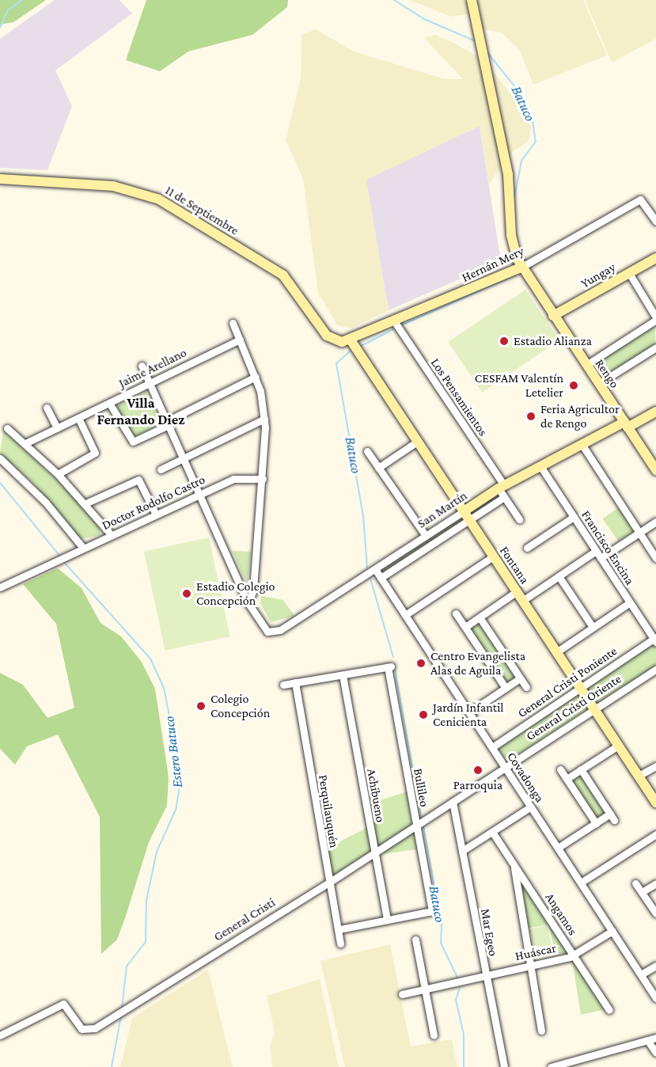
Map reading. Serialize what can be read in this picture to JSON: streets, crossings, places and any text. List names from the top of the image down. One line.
{"streets":{"street":["11 de Septiembre","Hernán Mery","Yungay","Jaime Arellano","Rengo","Los Pensamientos","Doctor Rodolfo Castro","San Martín","Francisco Encina","Fontana","General Cristi Poniente","General Cristi Oriente","Covadonga","Bullileo","Achibueno","Perquilauquén","Angamos","General Cristi","Mar Egeo","Huáscar"]},"crossings":[["11 de Septiembre","Hernán Mery"],["11 de Septiembre","Fontana"],["Hernán Mery","Rengo"],["Hernán Mery","Los Pensamientos"],["Hernán Mery","Fontana"],["Yungay","Rengo"],["Rengo","San Martín"],["Los Pensamientos","San Martín"],["San Martín","Francisco Encina"],["San Martín","Fontana"],["San Martín","Covadonga"],["Francisco Encina","General Cristi Poniente"],["Fontana","General Cristi Poniente"],["Fontana","General Cristi Oriente"],["General Cristi Poniente","Covadonga"],["General Cristi Oriente","Covadonga"],["General Cristi Oriente","General Cristi"],["Covadonga","General Cristi"],["Covadonga","Huáscar"],["Bullileo","Achibueno"],["Bullileo","General Cristi"],["Achibueno","General Cristi"],["Perquilauquén","General Cristi"],["Angamos","Huáscar"],["General Cristi","Mar Egeo"],["Mar Egeo","Huáscar"]],"districts":["Villa Fernando Diez"],"water":["Batuco","Estero Batuco"],"places":["Estadio Alianza","CESFAM Valentín Letelier","Feria Agricultor de Rengo","Estadio Colegio Concepción","Centro Evangelista Alas de Aguila","Colegio Concepción","Jardín Infantil Cenicienta","Parroquia"]}
